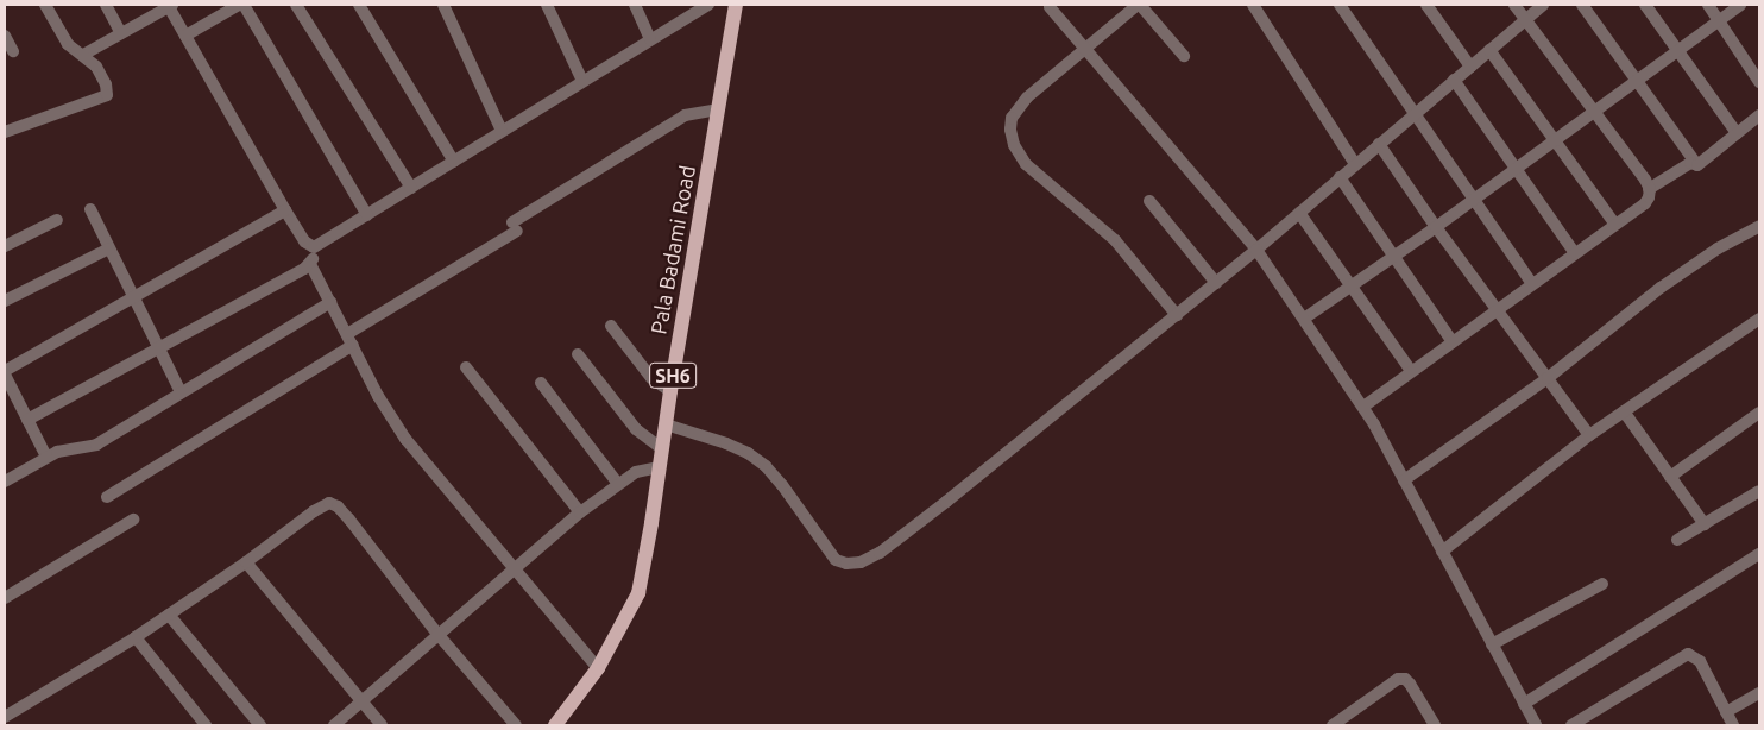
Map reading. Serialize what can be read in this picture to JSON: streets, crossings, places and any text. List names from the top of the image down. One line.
{"streets":{"main road":["Pala Badami Road","SH6"]}}
